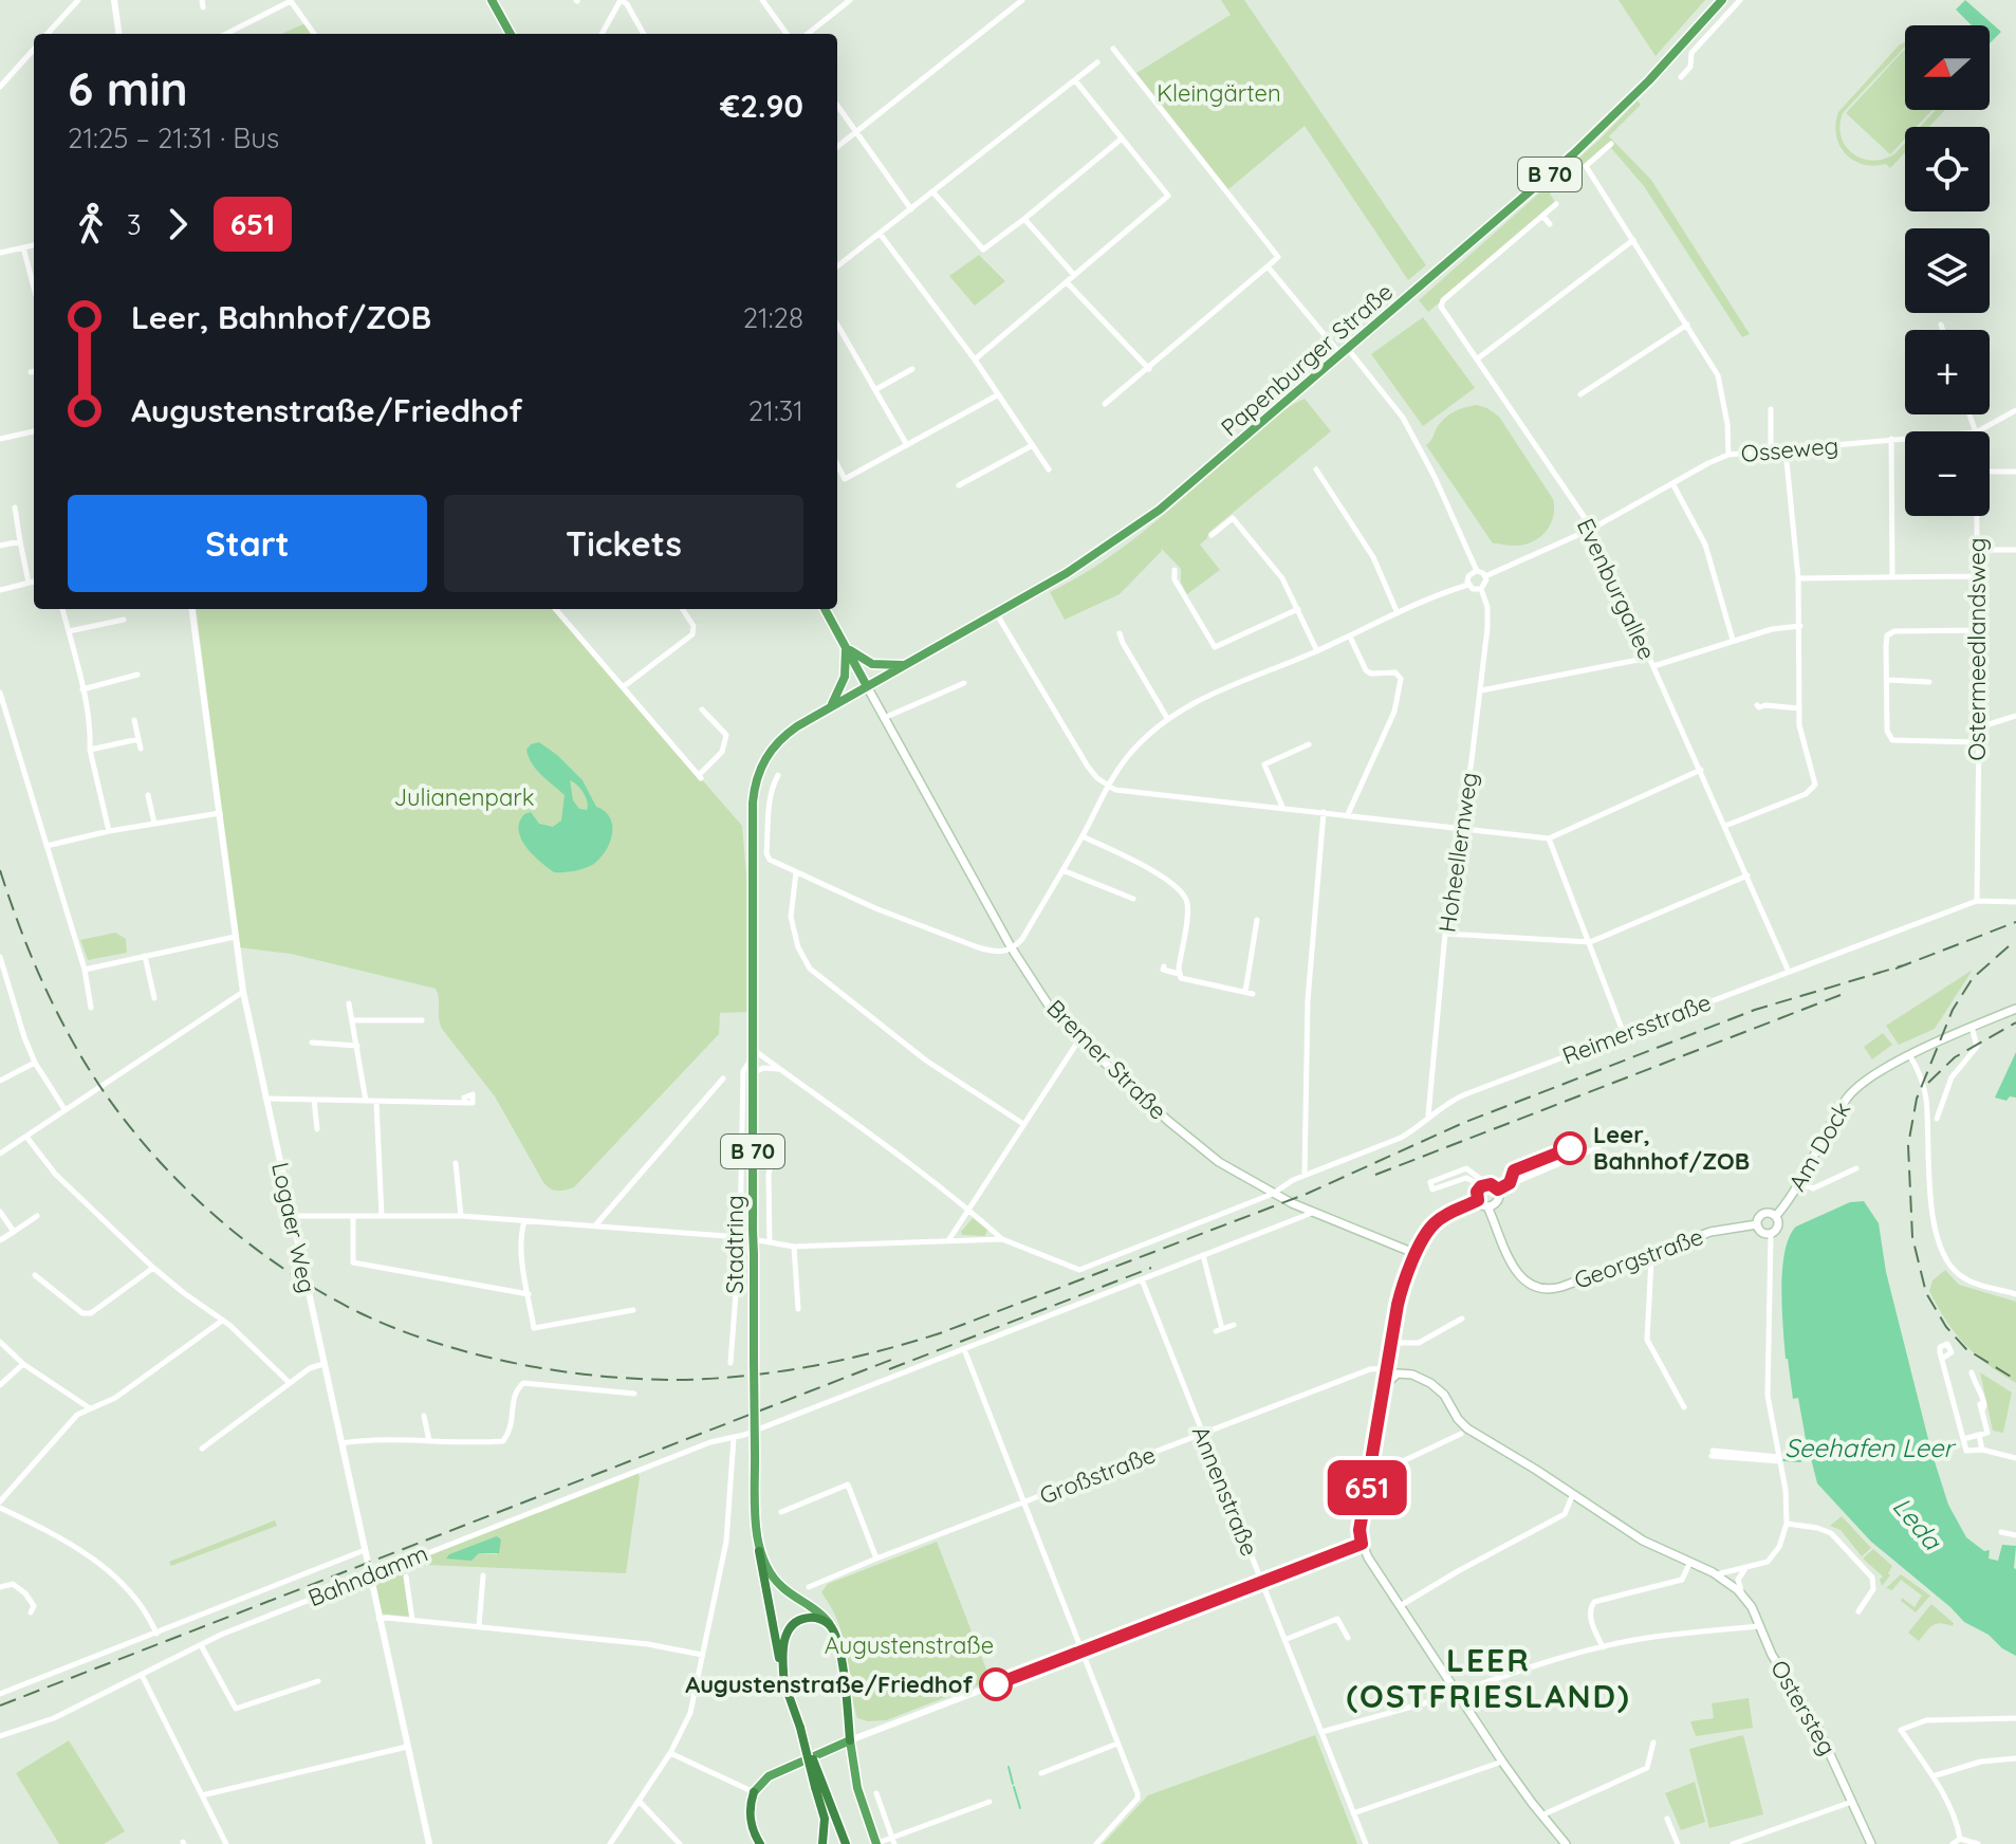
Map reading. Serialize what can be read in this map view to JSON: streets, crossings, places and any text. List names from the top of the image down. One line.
{"streets":{"highway":["B 70","Stadtring"],"main road":["Papenburger Straße","Bremer Straße","Am Dock","Georgstraße","Ostersteg"],"street":["Osseweg","Evenburgallee","Ostermeedlandsweg","Hoheellernweg","Reimersstraße","Logaer Weg","Großstraße","Annenstraße","Bahndamm"]},"crossings":[["B 70","Stadtring"],["Papenburger Straße","Bremer Straße"],["Papenburger Straße","Stadtring"],["Osseweg","Evenburgallee"],["Osseweg","Hoheellernweg"],["Evenburgallee","Reimersstraße"],["Ostermeedlandsweg","Reimersstraße"],["Hoheellernweg","Reimersstraße"],["Reimersstraße","Bremer Straße"],["Bremer Straße","Stadtring"],["Bremer Straße","Bahndamm"],["Am Dock","Georgstraße"],["Logaer Weg","Bahndamm"],["Großstraße","Annenstraße"],["Annenstraße","Bahndamm"]],"districts":["LEER (OSTFRIESLAND)"],"water":["Seehafen Leer","Leda"],"parks":["Kleingärten","Julianenpark","Augustenstraße"],"places":["Leer, Bahnhof/ZOB","Augustenstraße/Friedhof"],"lines":["bus line 651"],"north":"left","page":{"on_map":"651","map_buttons":["+","−"],"heading":["6 min","21:25 – 21:31 · Bus","€2.90"],"legs":["3","651"],"list":[{"name":"Leer, Bahnhof/ZOB","value":"21:28"},{"name":"Augustenstraße/Friedhof","value":"21:31"}],"buttons":["Start","Tickets"]}}
